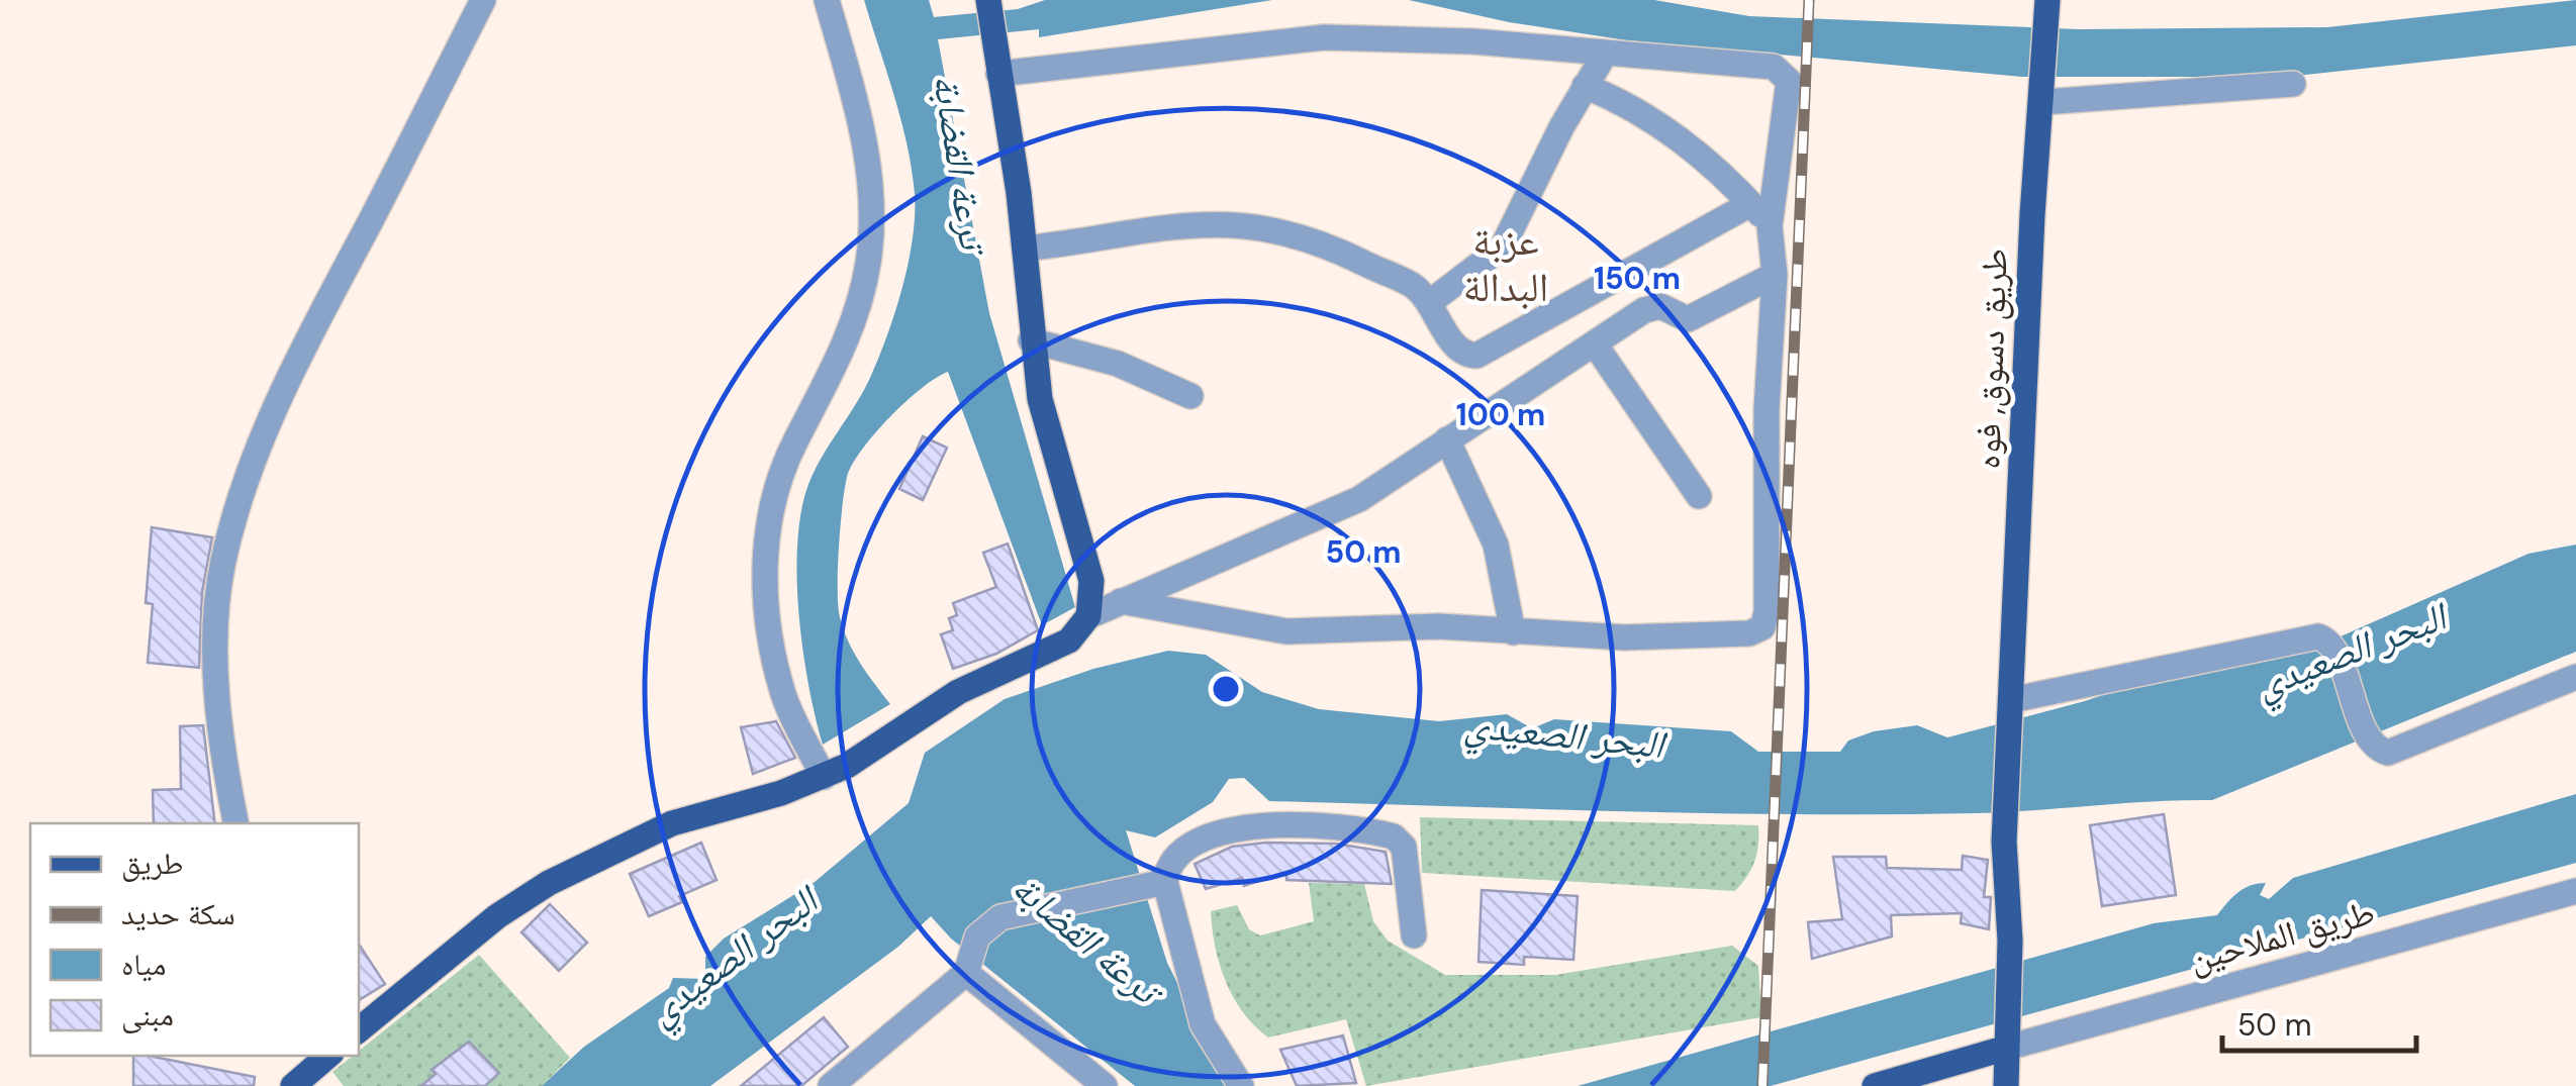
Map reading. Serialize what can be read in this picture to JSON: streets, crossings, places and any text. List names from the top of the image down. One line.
{"streets":{"main road":["طريق دسوق, فوه"],"street":["طريق الملاحين"]},"crossings":[["طريق دسوق, فوه","طريق الملاحين"]],"districts":["عزبة البدالة"],"water":["ترعة القضابة","البحر الصعيدي"],"legend":["طريق","سكة حديد","مياه","مبنى"],"scale_bar":"50 m","rings":["150 m","100 m","50 m"]}
